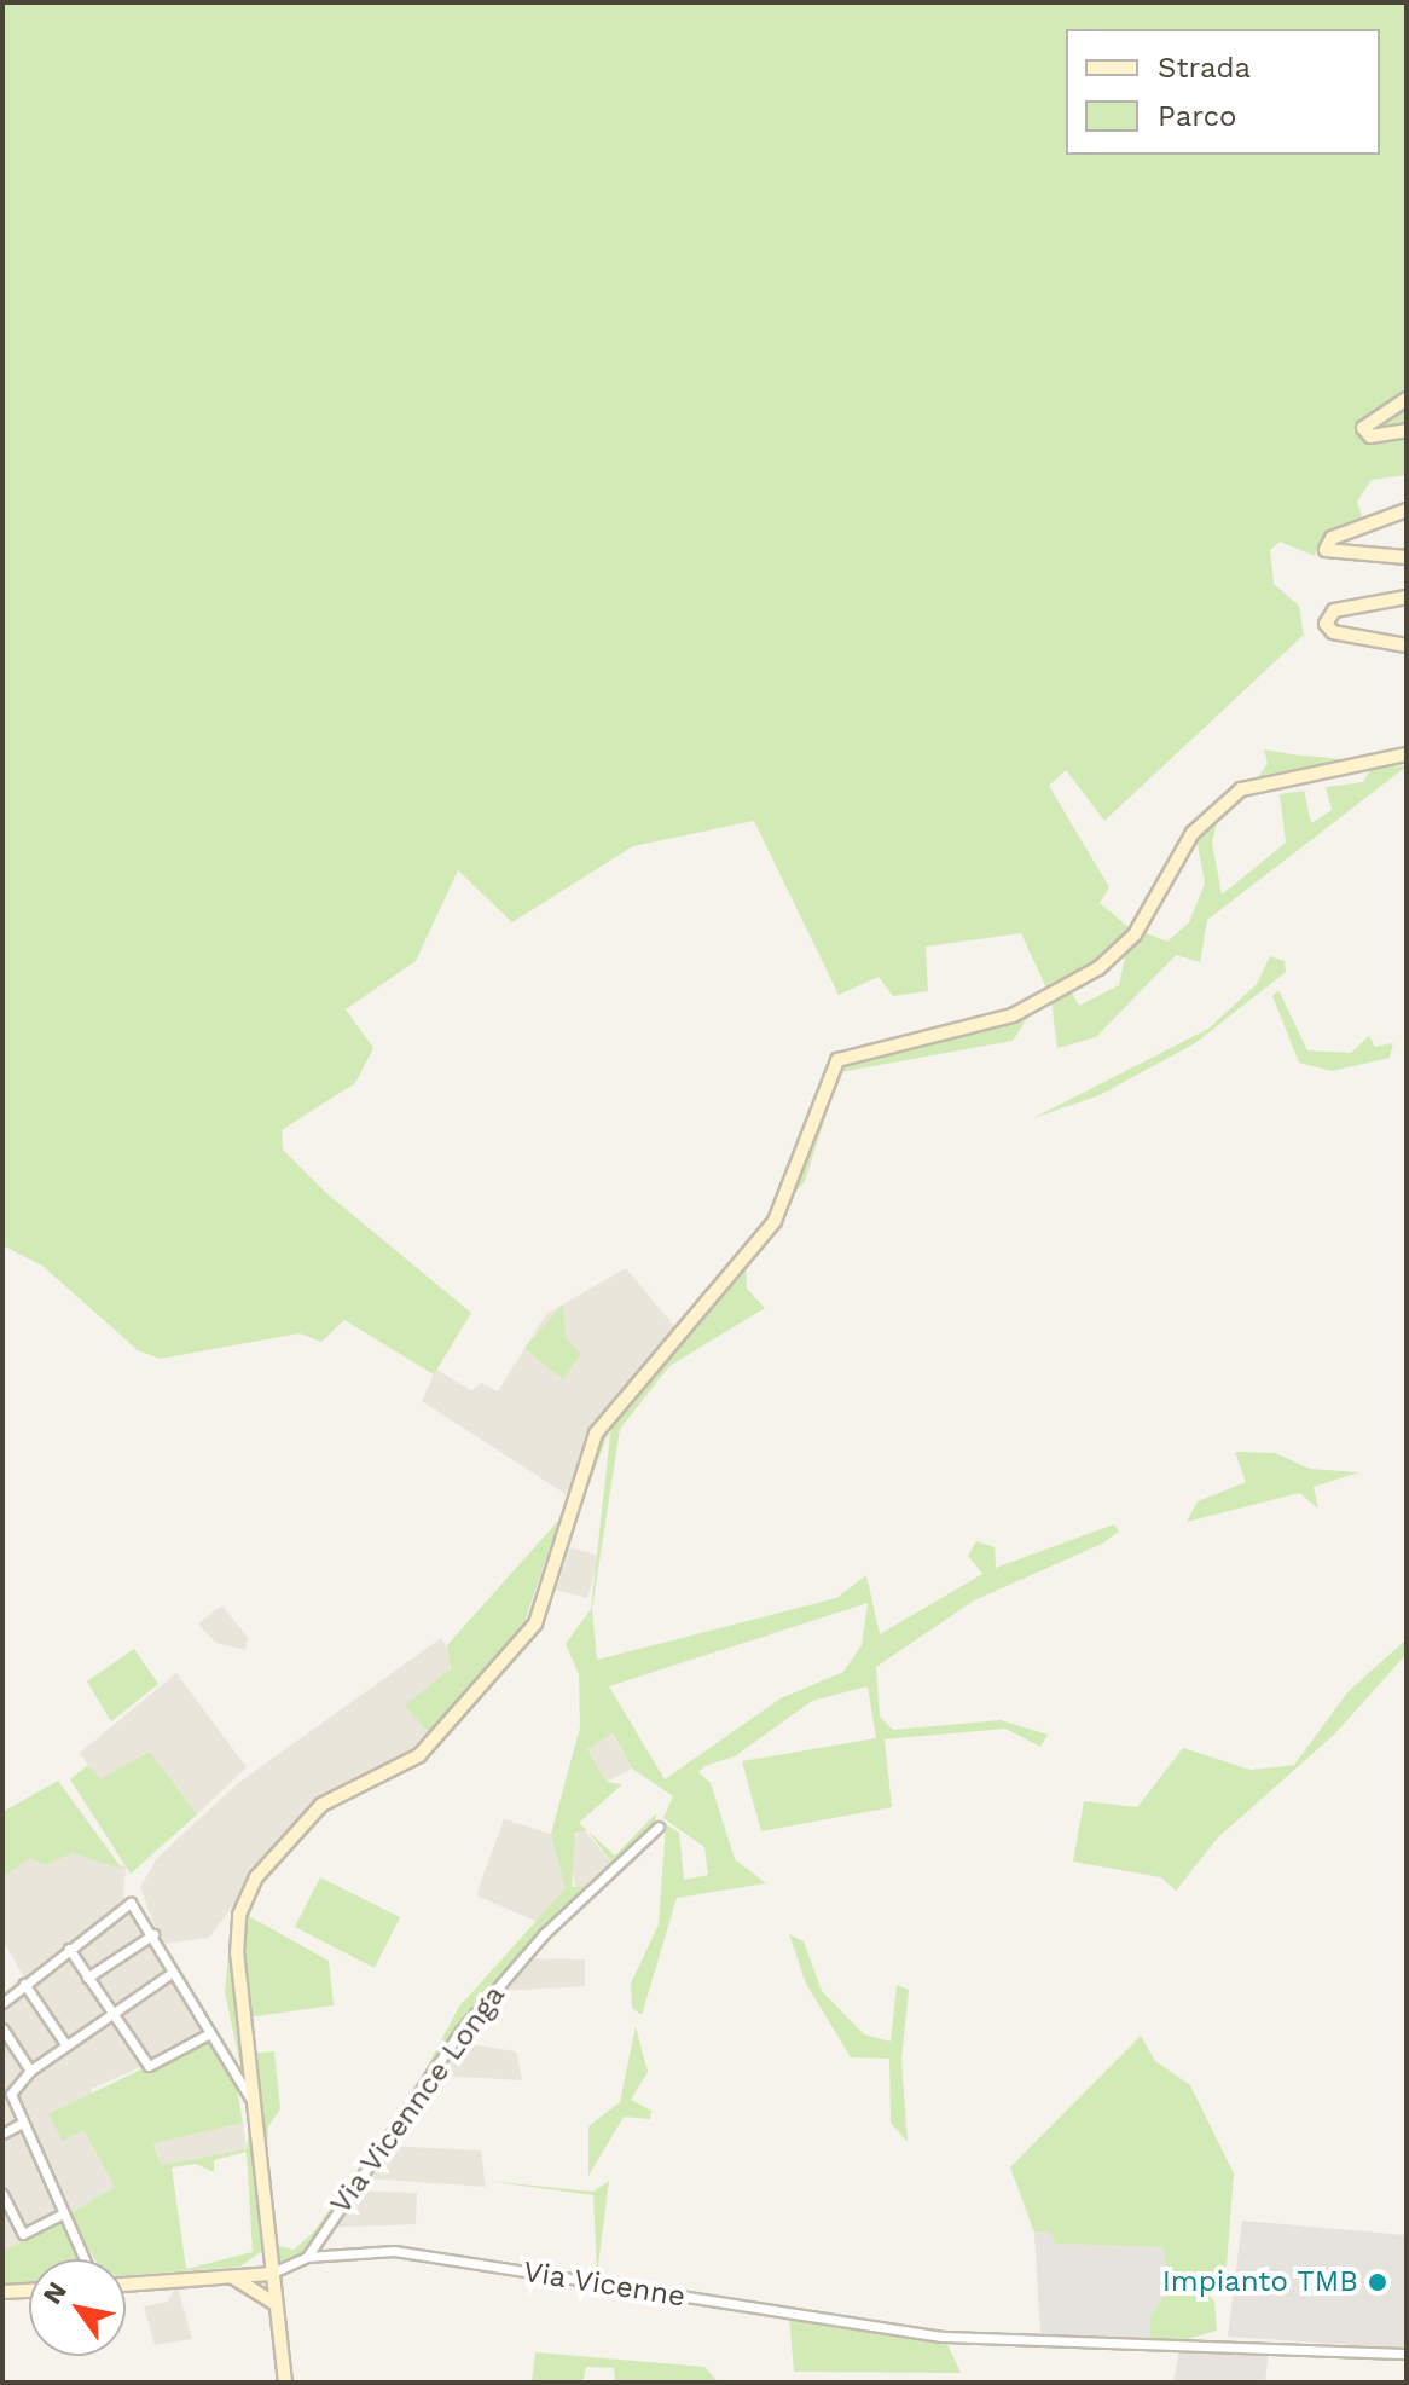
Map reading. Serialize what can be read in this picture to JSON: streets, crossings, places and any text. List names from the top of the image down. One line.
{"streets":{"street":["Via Vicennce Longa","Via Vicenne"]},"crossings":[["Via Vicennce Longa","Via Vicenne"]],"places":["Impianto TMB"],"legend":["Strada","Parco"],"north":"top left"}
